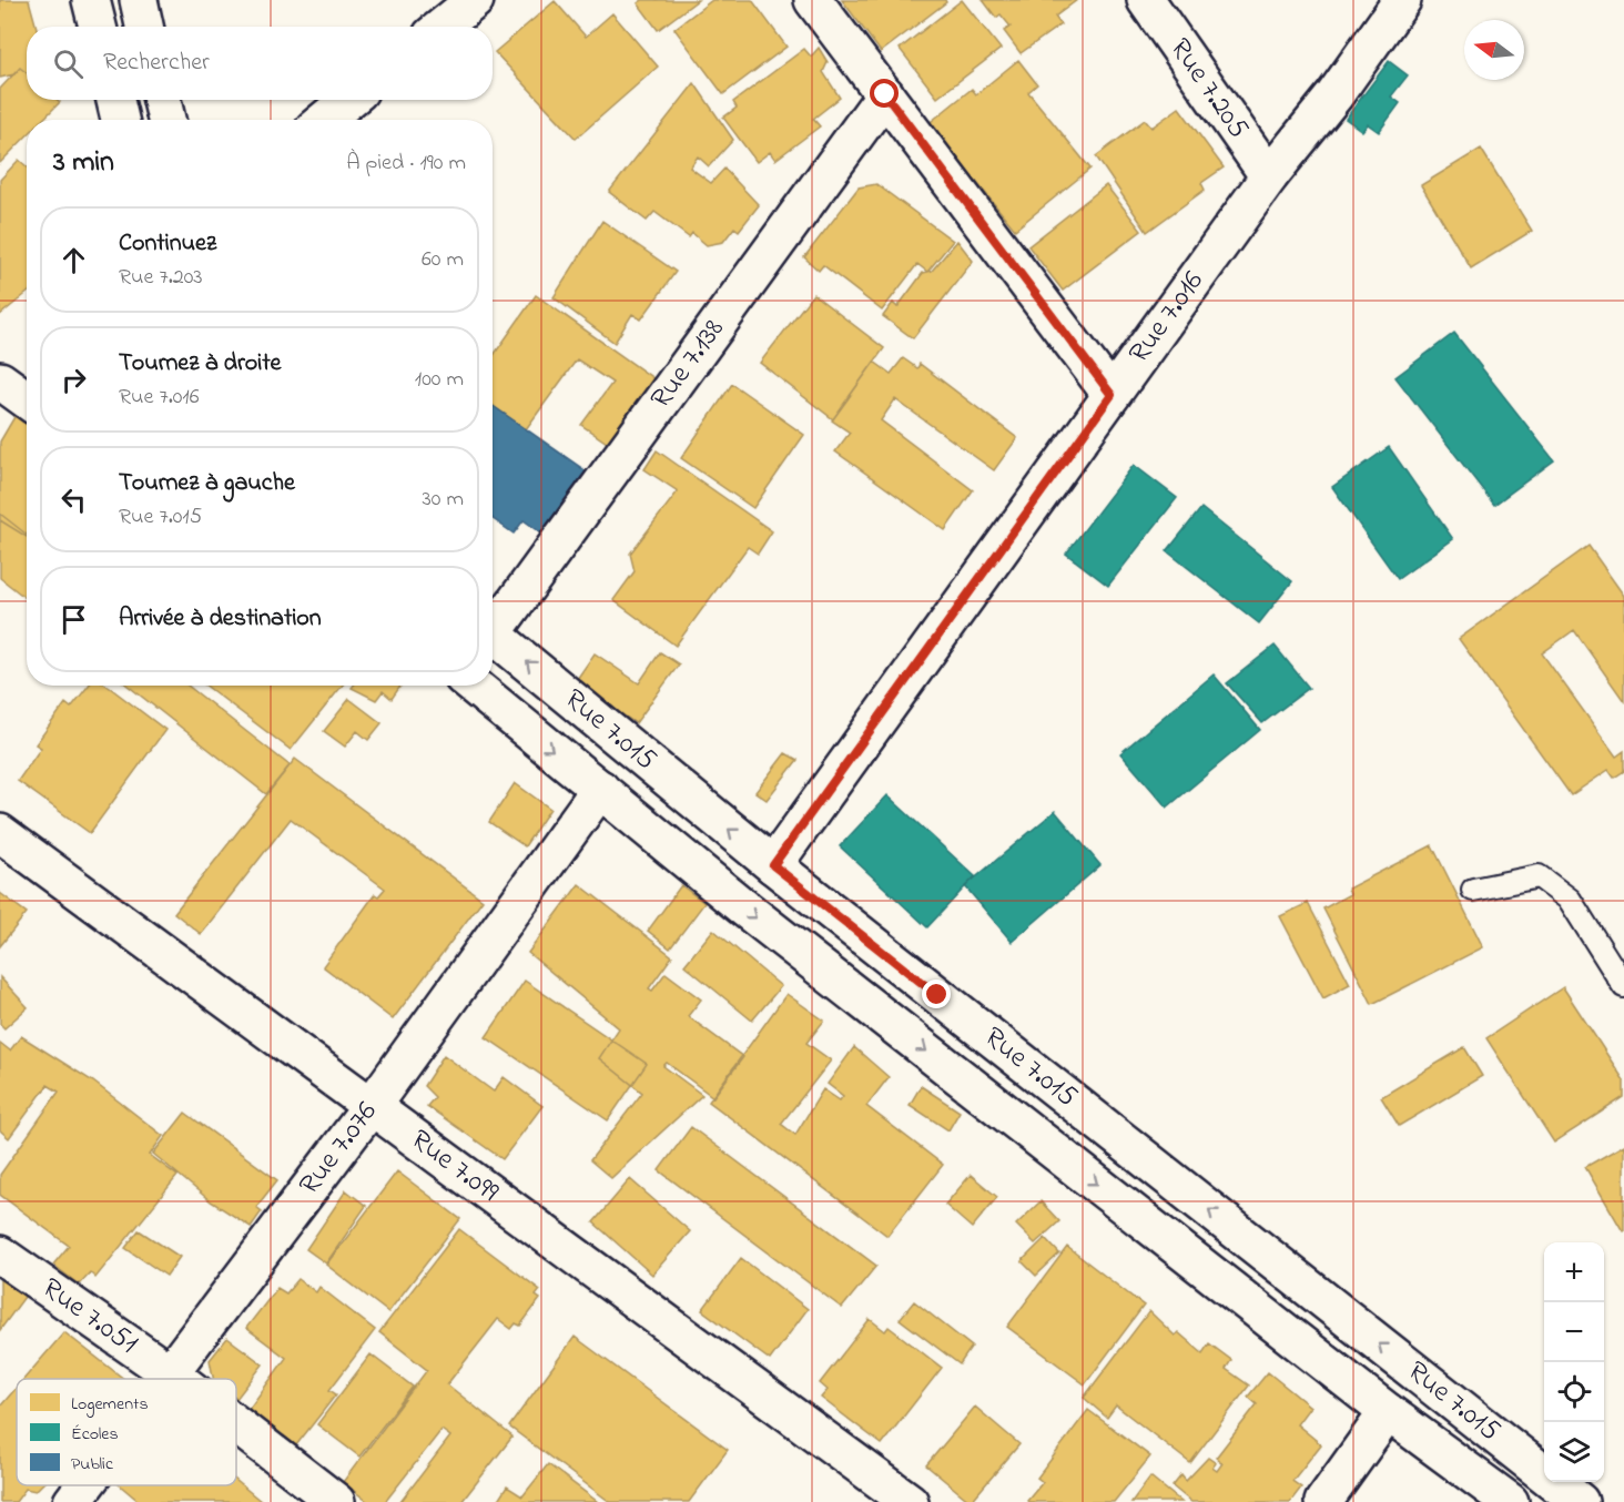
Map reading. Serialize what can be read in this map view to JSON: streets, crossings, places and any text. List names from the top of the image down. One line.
{"streets":{"street":["Rue 7.205","Rue 7.016","Rue 7.138","Rue 7.015","Rue 7.076","Rue 7.099","Rue 7.051"]},"crossings":[["Rue 7.205","Rue 7.016"],["Rue 7.016","Rue 7.015"],["Rue 7.015","Rue 7.076"],["Rue 7.076","Rue 7.099"],["Rue 7.076","Rue 7.051"]],"legend":["Logements","Écoles","Public"],"north":"left","page":{"search":"Rechercher","heading":["3 min","À pied · 190 m"],"list":[["Continuez","Rue 7.203","60 m"],["Tournez à droite","Rue 7.016","100 m"],["Tournez à gauche","Rue 7.015","30 m"],"Arrivée à destination"],"map_buttons":["+","−"]}}
